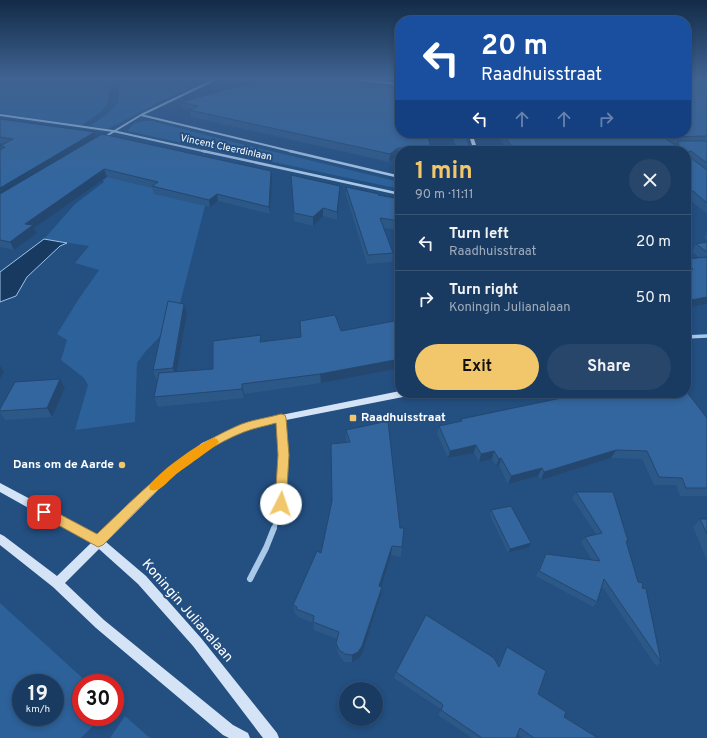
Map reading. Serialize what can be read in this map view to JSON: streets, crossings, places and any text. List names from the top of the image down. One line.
{"streets":{"main road":["Koningin Julianalaan"],"street":["Vincent Cleerdinlaan"]},"places":{"transit":["Raadhuisstraat"],"other":["Dans om de Aarde"]},"page":{"turn":["20 m","Raadhuisstraat"],"heading":["1 min","90 m · 11:11"],"list":[{"name":"Turn left","note":"Raadhuisstraat","value":"20 m"},{"name":"Turn right","note":"Koningin Julianalaan","value":"50 m"}],"buttons":["Exit","Share"],"speed":"19 km/h","limit":"30"}}
